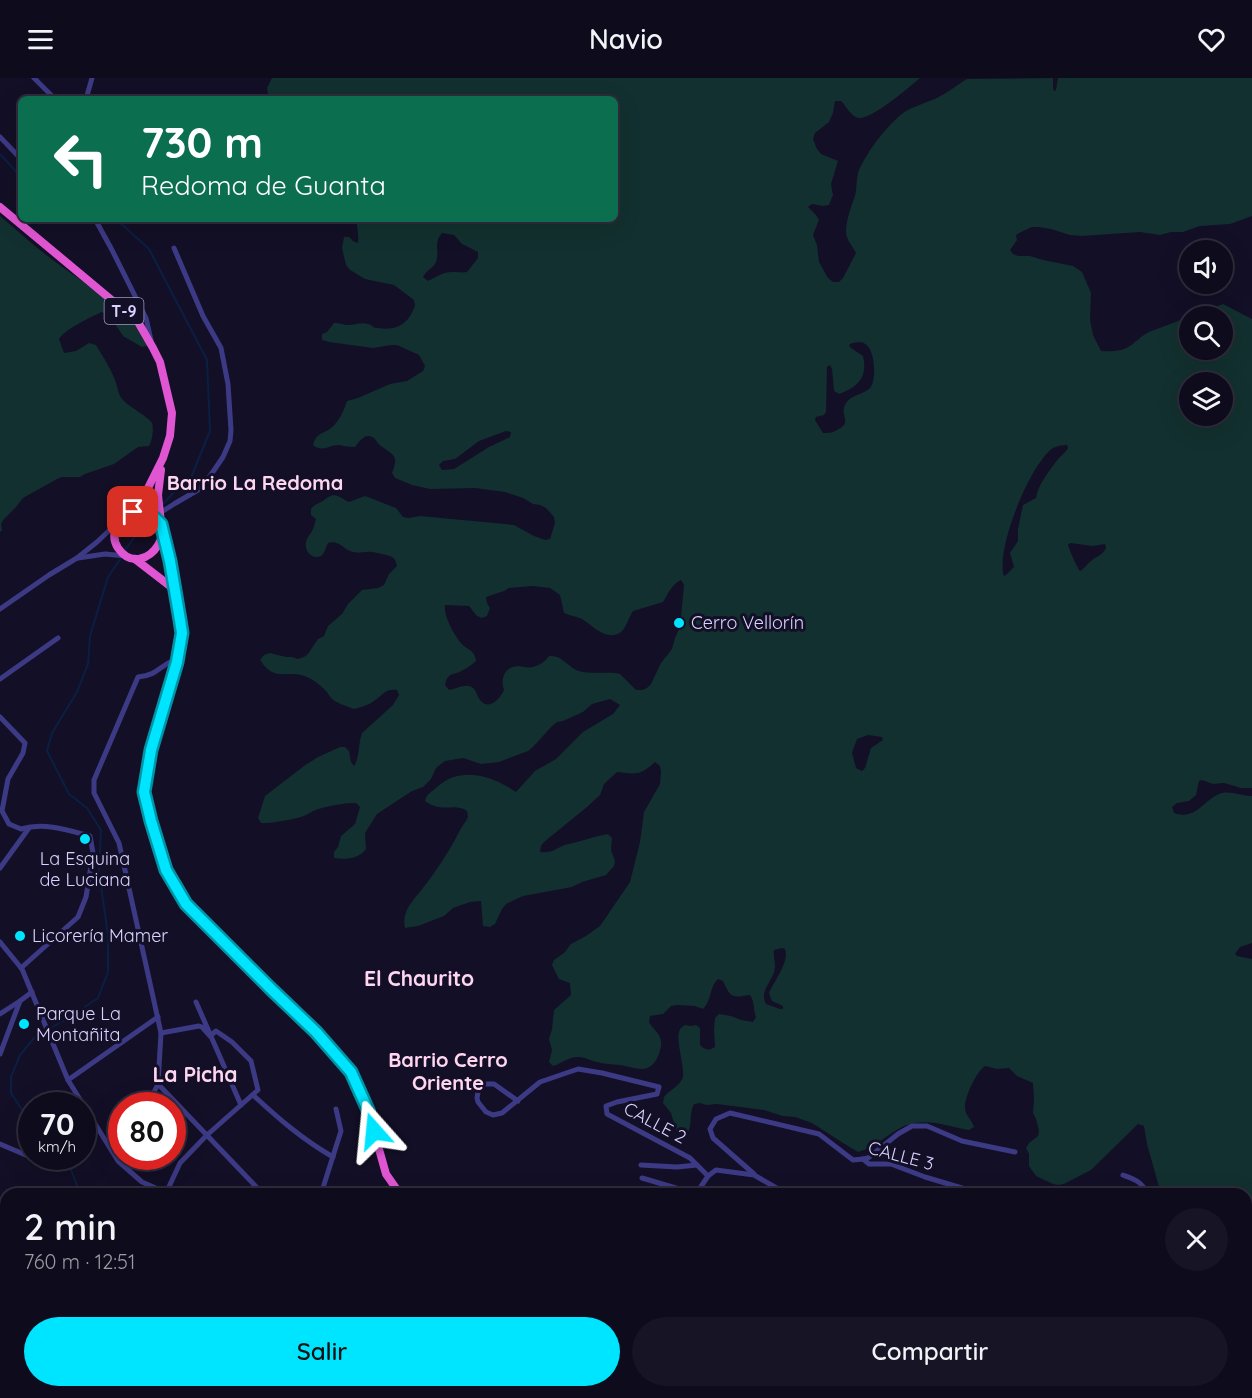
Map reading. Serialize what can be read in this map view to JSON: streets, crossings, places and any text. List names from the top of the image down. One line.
{"streets":{"highway":["T-9"],"street":["CALLE 2","CALLE 3"]},"districts":["Barrio La Redoma","El Chaurito","Barrio Cerro Oriente","La Picha"],"places":["Cerro Vellorín","La Esquina de Luciana","Licorería Mamer","Parque La Montañita"],"page":{"header":"Navio","turn":["730 m","Redoma de Guanta"],"speed":"70 km/h","limit":"80","heading":["2 min","760 m · 12:51"],"buttons":["Salir","Compartir"]}}
